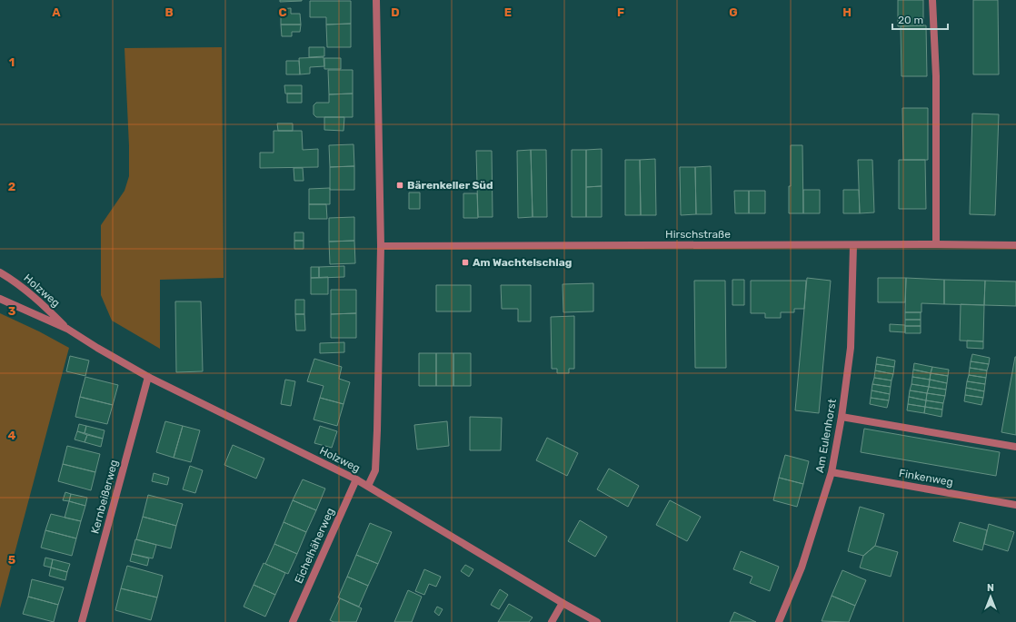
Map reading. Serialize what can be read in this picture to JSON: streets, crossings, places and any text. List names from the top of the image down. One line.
{"streets":{"street":["Hirschstraße","Holzweg","Am Eulenhorst","Finkenweg","Kernbeißerweg","Eichelhäherweg"]},"crossings":[["Hirschstraße","Am Eulenhorst"],["Holzweg","Kernbeißerweg"],["Holzweg","Eichelhäherweg"],["Am Eulenhorst","Finkenweg"]],"places":{"transit":["Bärenkeller Süd","Am Wachtelschlag"]},"scale_bar":"20 m","north":"top","grid":{"columns":["A","B","C","D","E","F","G","H"],"rows":["1","2","3","4","5"]}}
